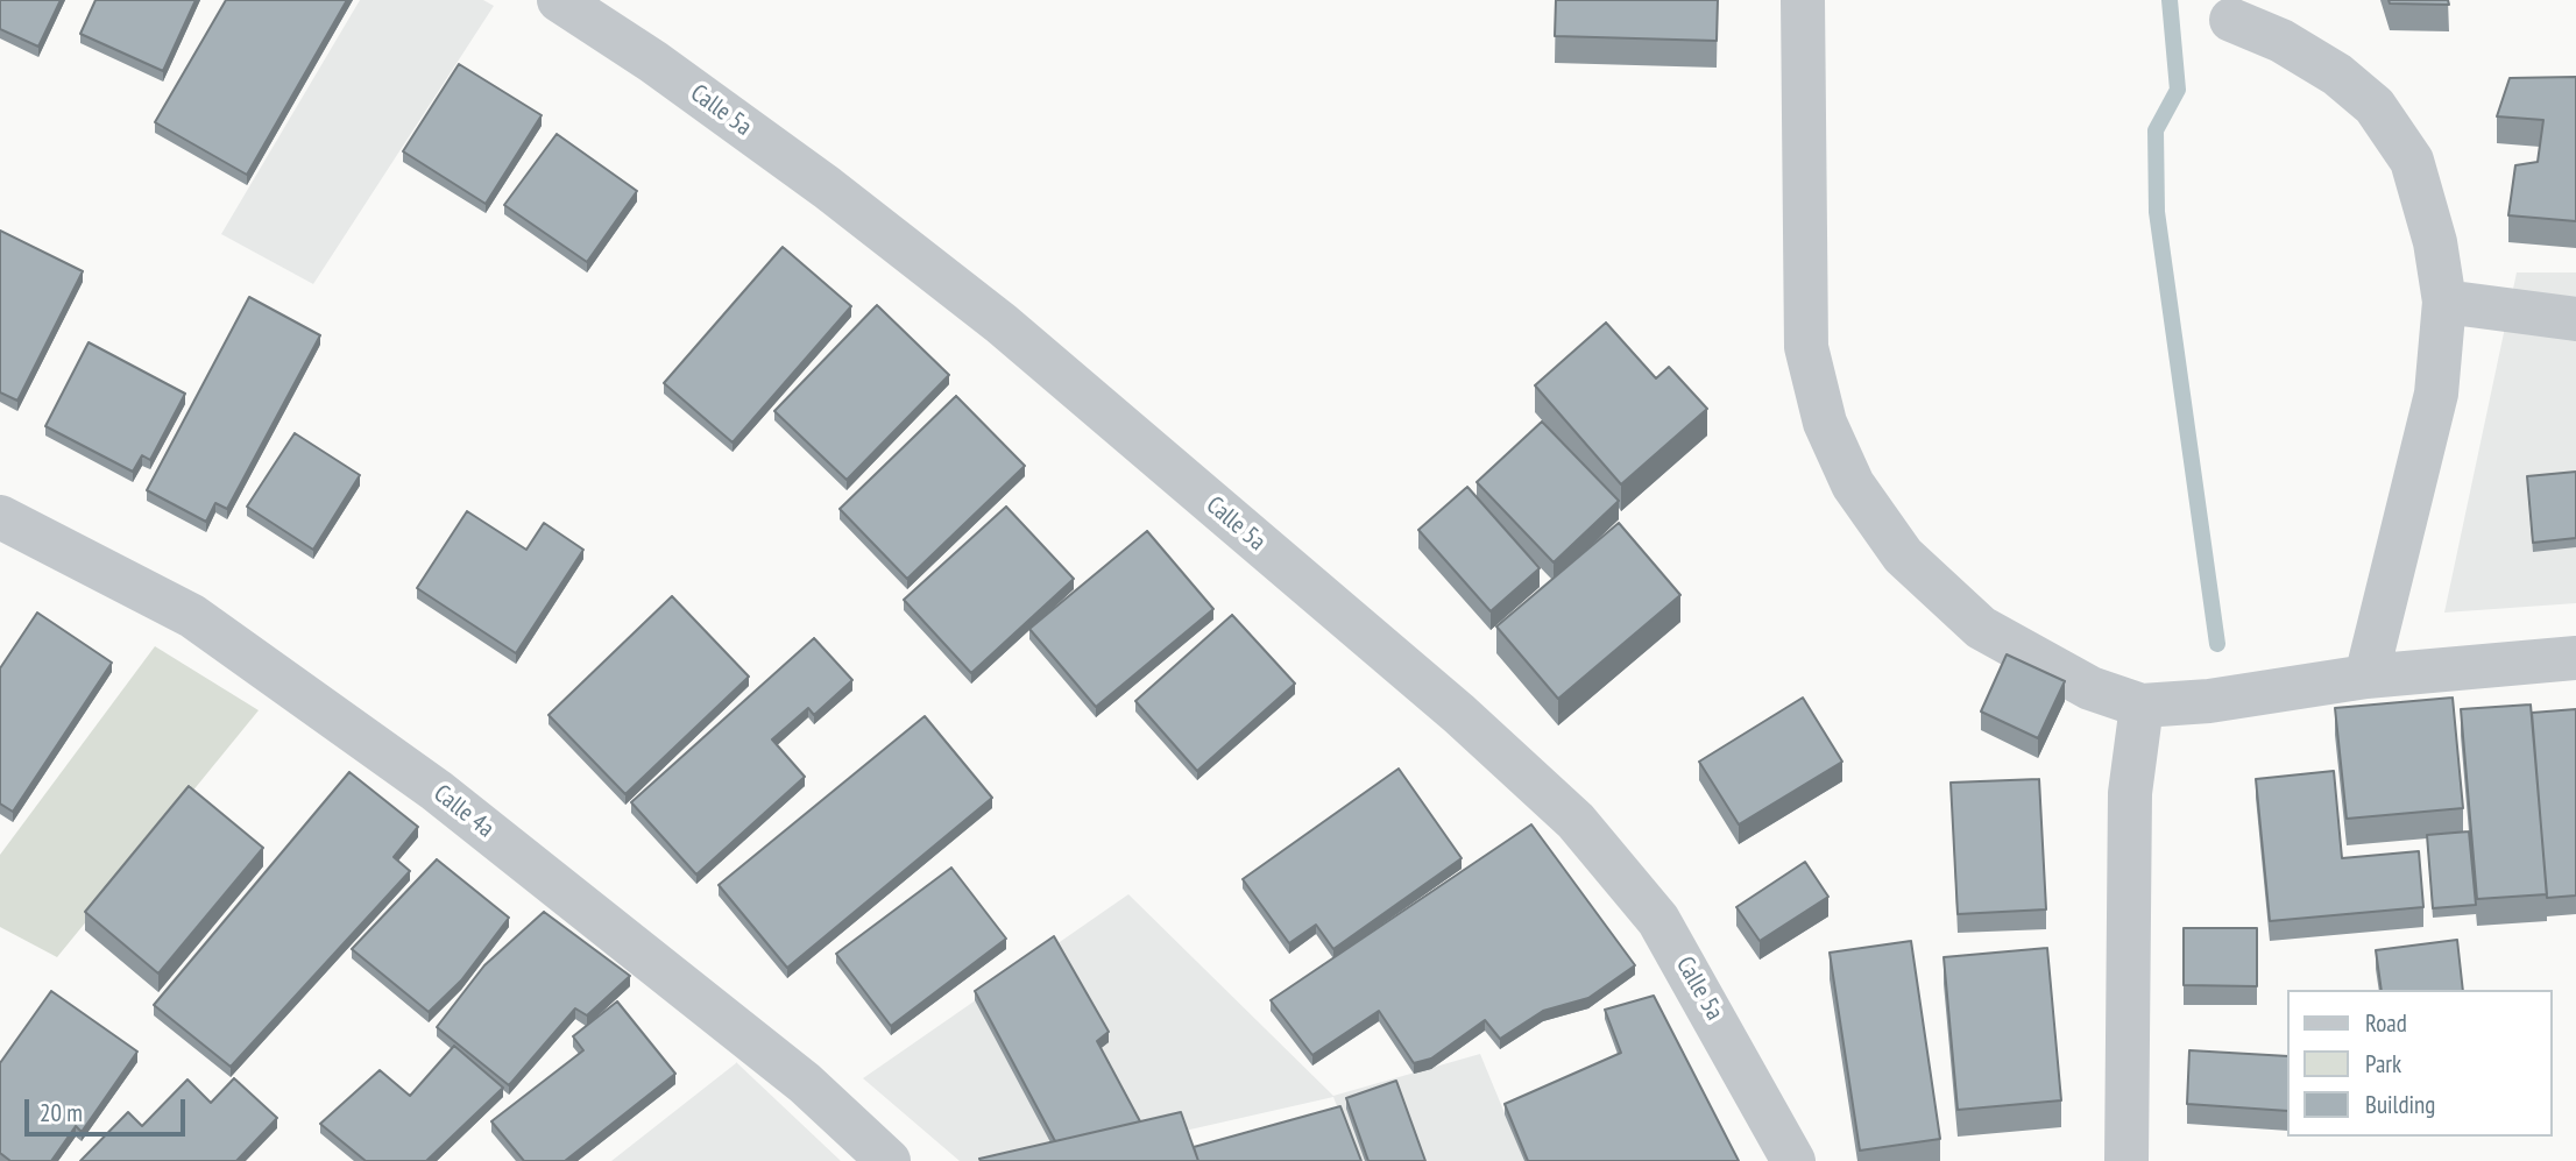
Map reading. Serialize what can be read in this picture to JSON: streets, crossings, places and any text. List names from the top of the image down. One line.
{"streets":{"street":["Calle 5a","Calle 4a"]},"legend":["Road","Park","Building"],"scale_bar":"20 m"}
